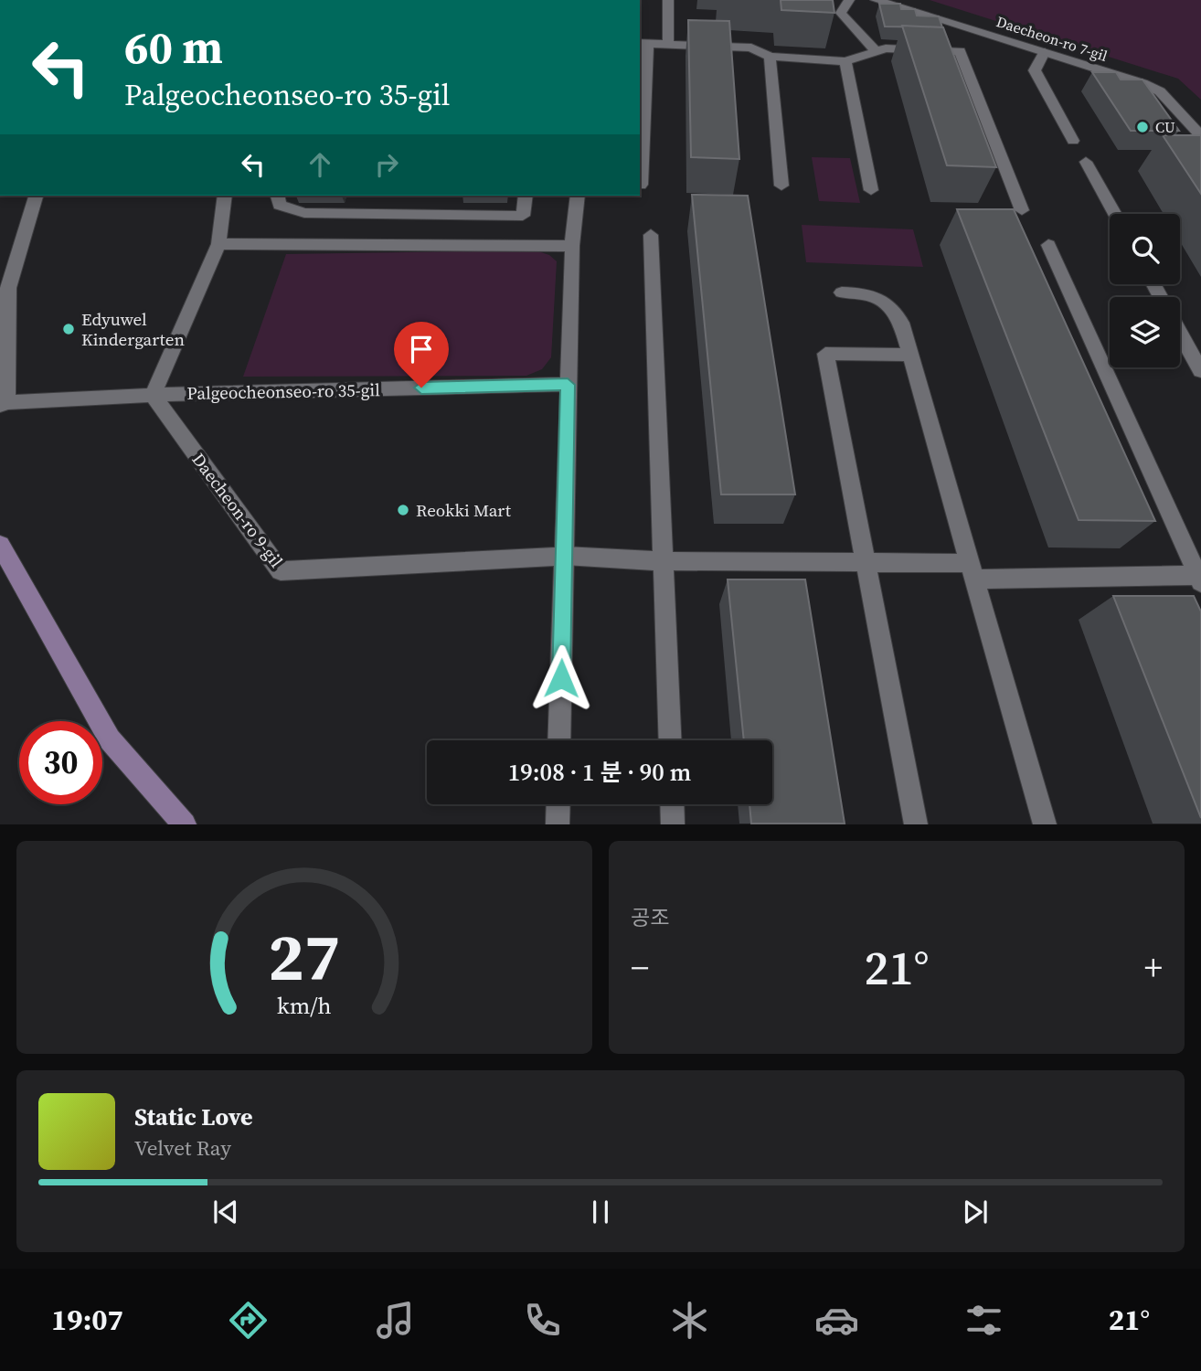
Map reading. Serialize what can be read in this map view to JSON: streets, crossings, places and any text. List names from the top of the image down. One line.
{"streets":{"street":["Daecheon-ro 7-gil","Palgeocheonseo-ro 35-gil","Daecheon-ro 9-gil"]},"crossings":[["Palgeocheonseo-ro 35-gil","Daecheon-ro 9-gil"]],"places":["CU","Edyuwel Kindergarten","Reokki Mart"],"page":{"turn":["60 m","Palgeocheonseo-ro 35-gil"],"limit":"30","trip":"19:08 · 1 분 · 90 m","tile":"공조","heat":["−","21°","+"],"song":["Static Love","Velvet Ray"],"tabs":["19:07","21°"],"gauge":["27","km/h"]}}
